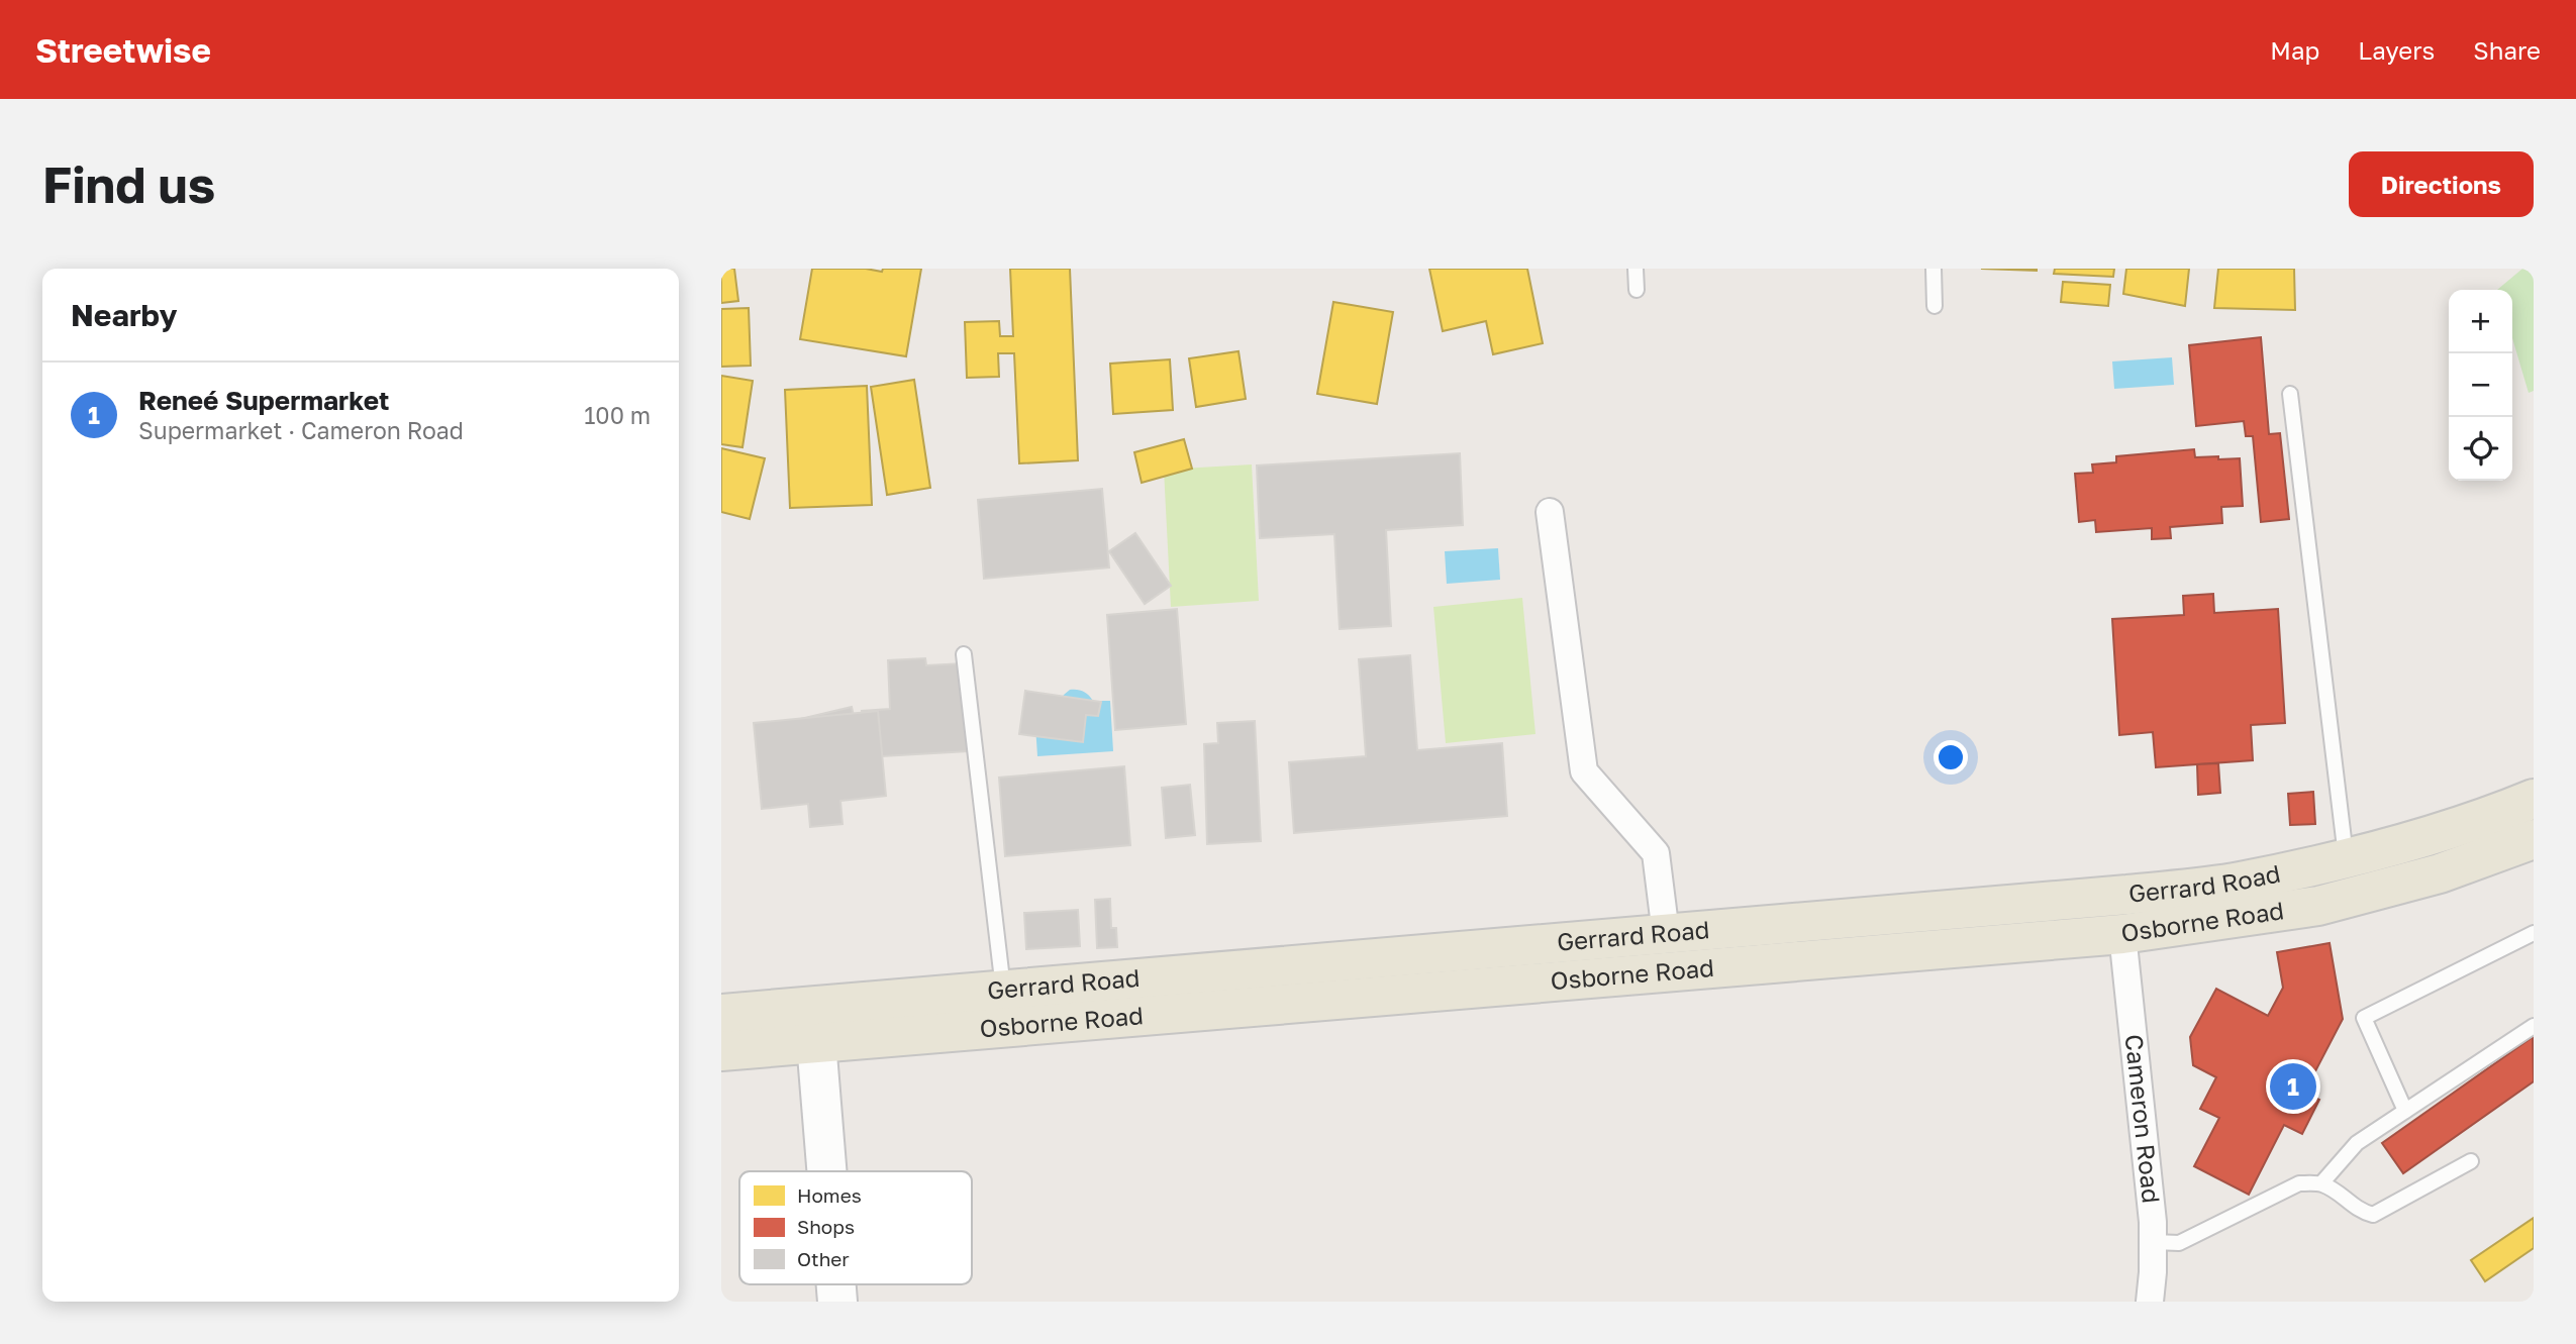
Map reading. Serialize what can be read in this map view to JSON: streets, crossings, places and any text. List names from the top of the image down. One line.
{"streets":{"main road":["Gerrard Road","Osborne Road"],"street":["Cameron Road"]},"crossings":[["Osborne Road","Cameron Road"]],"legend":["Homes","Shops","Other"],"page":{"header":"Streetwise","nav":["Map","Layers","Share"],"buttons":"Directions","title":"Find us","heading":"Nearby","map_buttons":["+","−"],"list":[{"mark":"1","name":"Reneé Supermarket","note":"Supermarket · Cameron Road","value":"100 m"}],"pins":"1"}}
